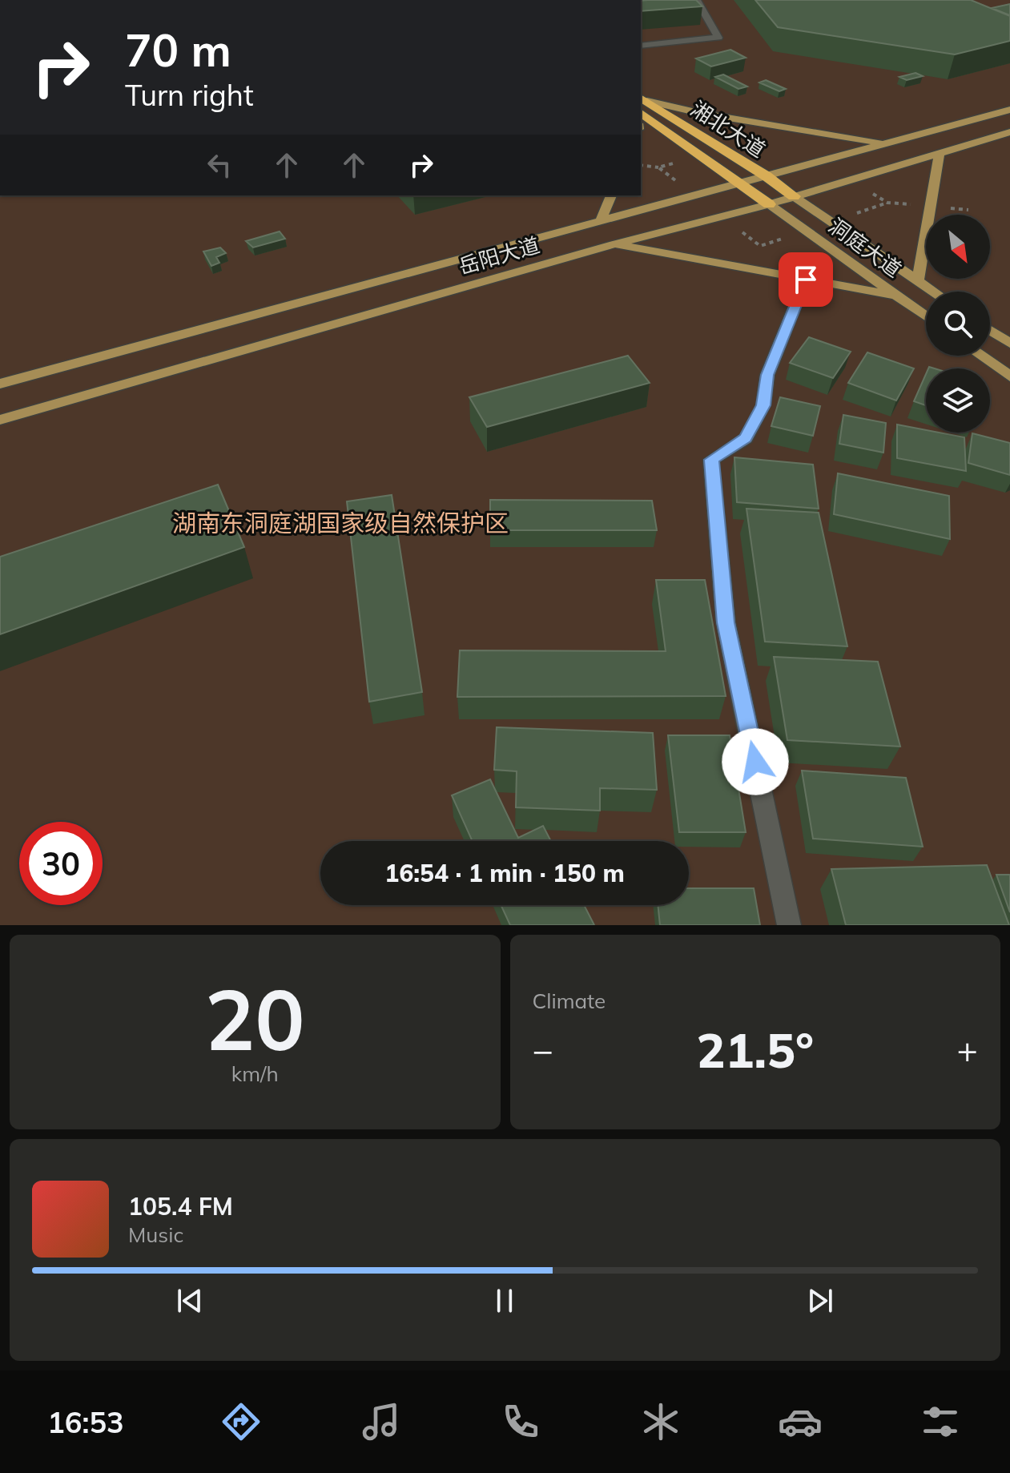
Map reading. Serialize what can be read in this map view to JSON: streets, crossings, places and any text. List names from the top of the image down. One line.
{"streets":{"highway":["湘北大道"],"main road":["洞庭大道","岳阳大道"]},"crossings":[["湘北大道","洞庭大道"],["湘北大道","岳阳大道"],["洞庭大道","岳阳大道"]],"parks":["湖南东洞庭湖国家级自然保护区"],"north":"bottom right","page":{"turn":["70 m","Turn right"],"limit":"30","trip":"16:54 · 1 min · 150 m","tile":[["20","km/h"],"Climate"],"heat":["−","21.5°","+"],"song":["105.4 FM","Music"],"tabs":"16:53"}}
